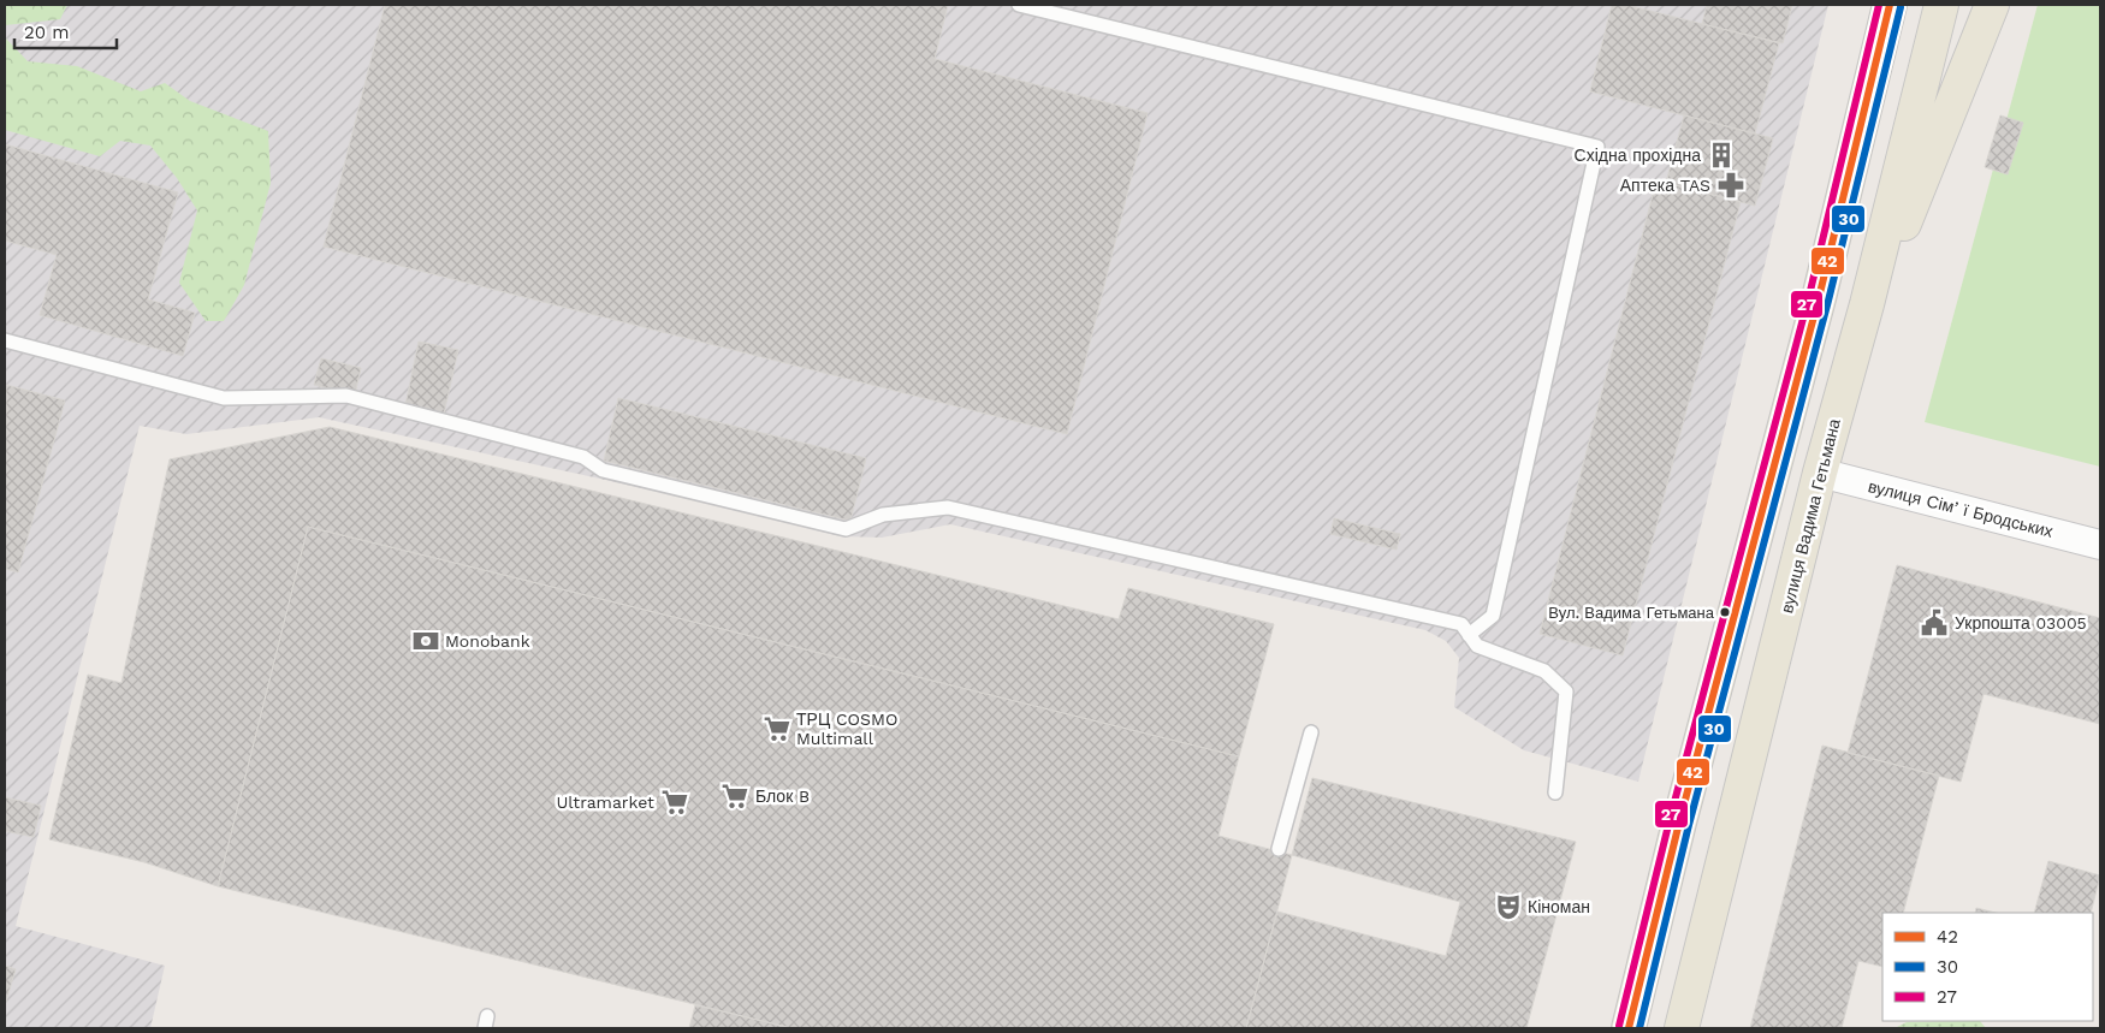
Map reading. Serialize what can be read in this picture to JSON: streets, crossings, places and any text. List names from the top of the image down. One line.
{"streets":{"main road":["вулиця Вадима Гетьмана"],"street":["вулиця Сімʼї Бродських"]},"crossings":[["вулиця Сімʼї Бродських","вулиця Вадима Гетьмана"]],"places":{"building":["Східна прохідна"],"pharmacy":["Аптека TAS"],"other":["Вул. Вадима Гетьмана"],"public building":["Укрпошта 03005"],"bank":["Monobank"],"supermarket":["ТРЦ COSMO Multimall","Блок B","Ultramarket"],"theatre":["Кіноман"]},"lines":["transit line 42","transit line 27","transit line 30"],"legend":["42","30","27"],"scale_bar":"20 m"}
